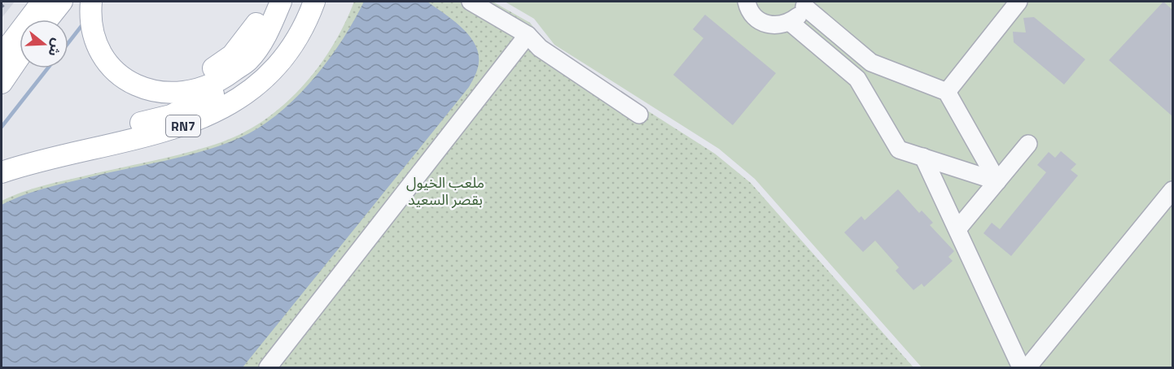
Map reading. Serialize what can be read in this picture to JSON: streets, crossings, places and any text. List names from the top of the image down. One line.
{"streets":{"main road":["RN7"]},"parks":["ملعب الخيول بقصر السعيد"],"north":"right"}
